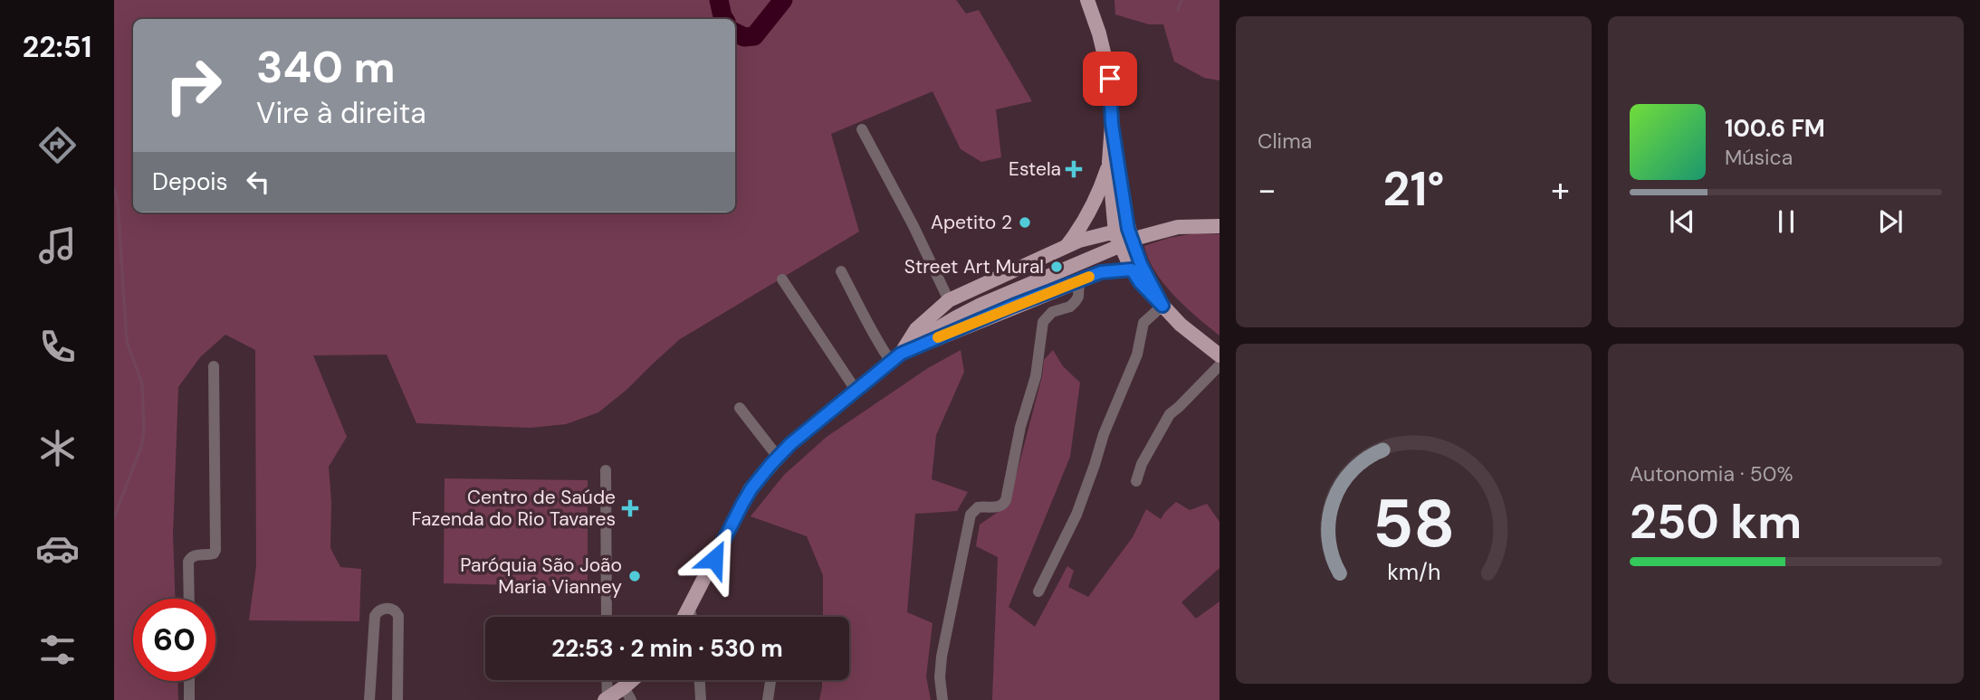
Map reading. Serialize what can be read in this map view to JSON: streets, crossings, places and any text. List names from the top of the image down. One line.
{"places":{"health":["Estela","Centro de Saúde Fazenda do Rio Tavares"],"other":["Apetito 2","Street Art Mural","Paróquia São João Maria Vianney"]},"page":{"tabs":"22:51","tile":["Clima",["Autonomia · 50%","250 km"]],"turn":["340 m","Vire à direita"],"song":["100.6 FM","Música"],"then":"Depois","heat":["−","21°","+"],"limit":"60","trip":"22:53 · 2 min · 530 m","gauge":["58","km/h"]}}
